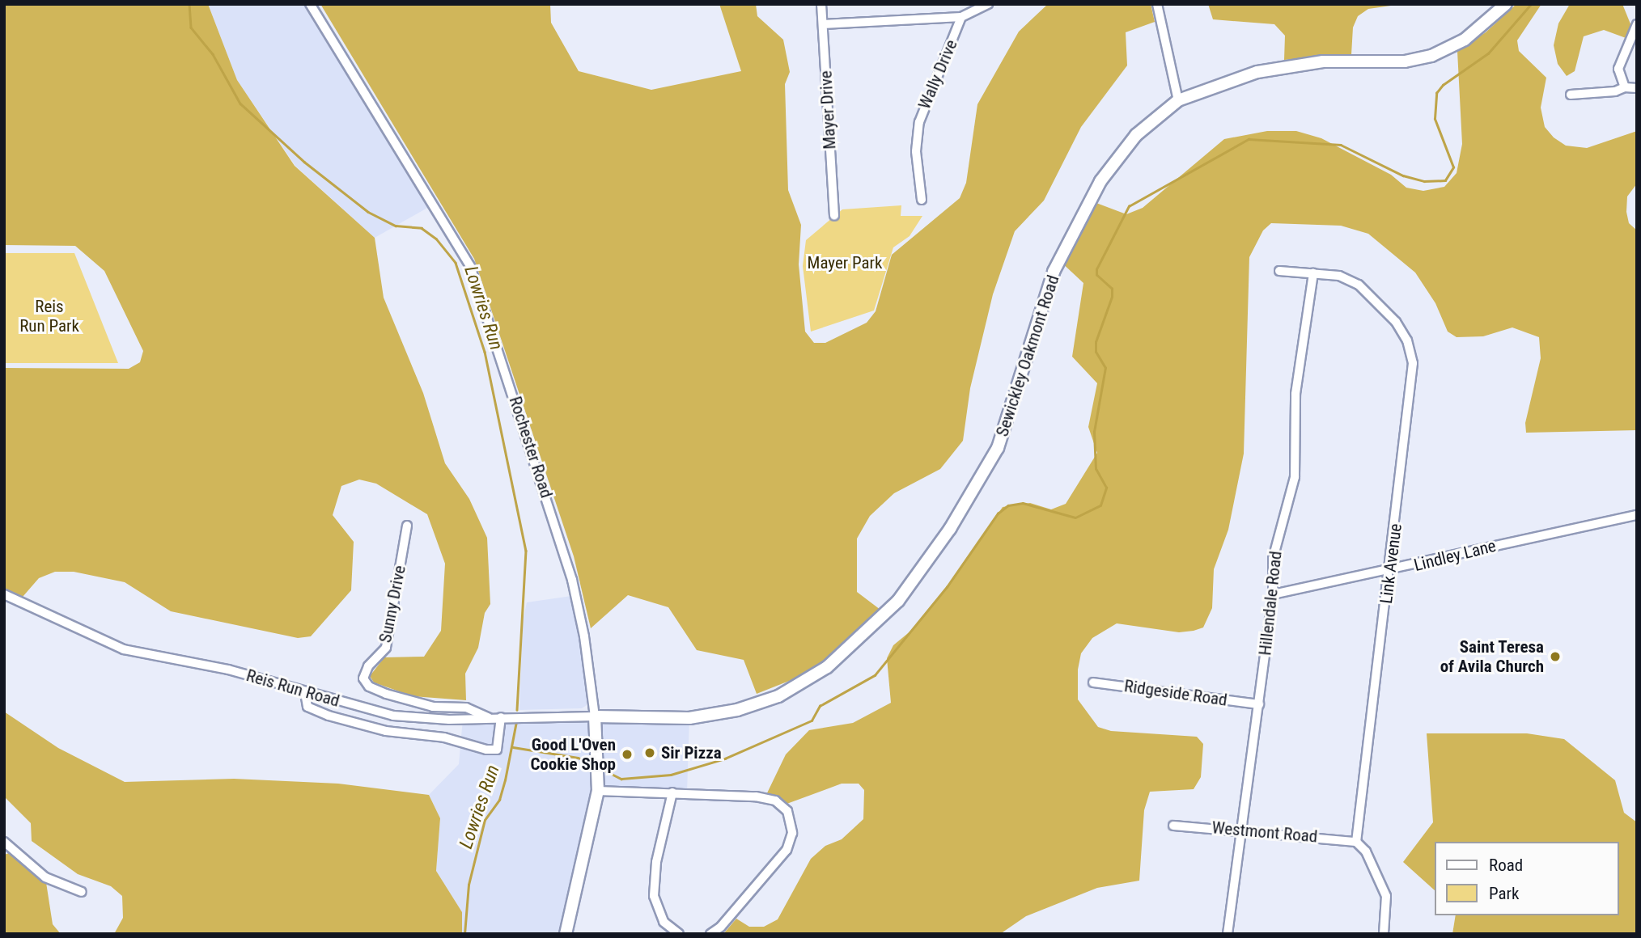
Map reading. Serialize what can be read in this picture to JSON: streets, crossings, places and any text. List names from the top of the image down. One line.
{"streets":{"main road":["Sewickley Oakmont Road","Rochester Road"],"street":["Wally Drive","Mayer Drive","Lindley Lane","Link Avenue","Hillendale Road","Sunny Drive","Reis Run Road","Ridgeside Road","Westmont Road"]},"crossings":[["Sewickley Oakmont Road","Rochester Road"],["Sewickley Oakmont Road","Reis Run Road"],["Rochester Road","Reis Run Road"],["Lindley Lane","Link Avenue"],["Lindley Lane","Hillendale Road"],["Link Avenue","Hillendale Road"],["Link Avenue","Westmont Road"],["Hillendale Road","Ridgeside Road"],["Hillendale Road","Westmont Road"],["Sunny Drive","Reis Run Road"]],"water":["Lowries Run"],"parks":["Mayer Park","Reis Run Park"],"places":["Saint Teresa of Avila Church","Sir Pizza","Good L'Oven Cookie Shop"],"legend":["Road","Park"]}
